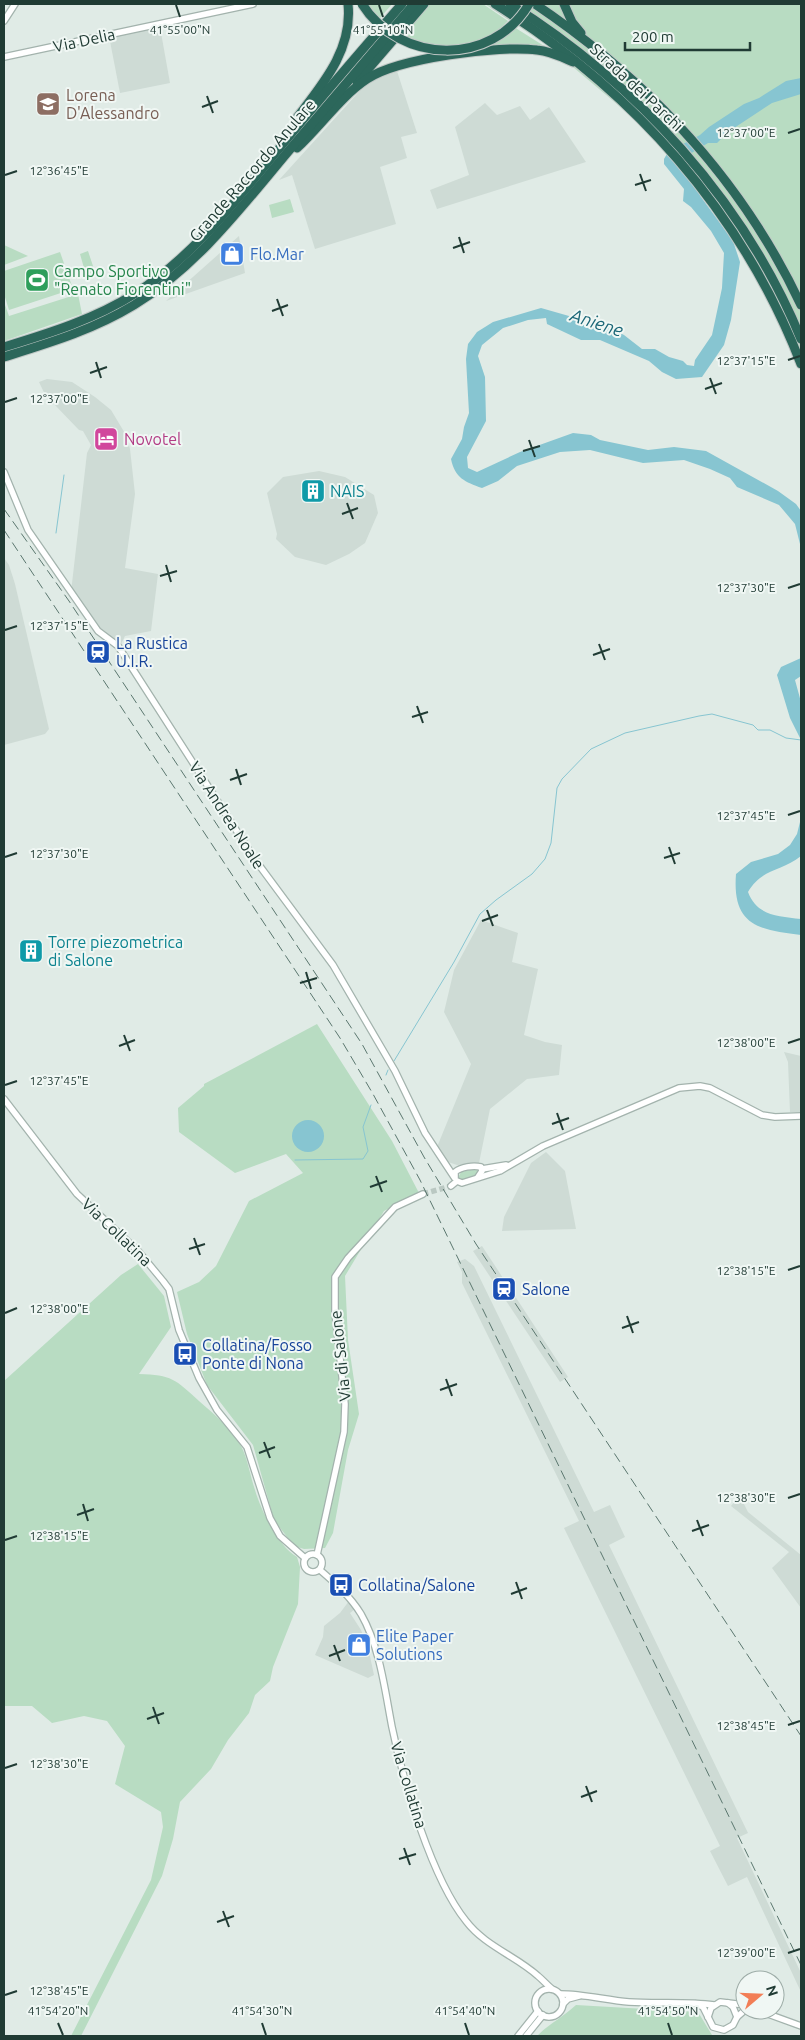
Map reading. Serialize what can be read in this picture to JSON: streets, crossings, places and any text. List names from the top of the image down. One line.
{"streets":{"highway":["Strada dei Parchi","Grande Raccordo Anulare"],"street":["Via Delia","Via Andrea Noale","Via Collatina","Via di Salone"]},"crossings":[["Via Collatina","Via di Salone"]],"water":["Aniene"],"places":{"school or university":["Lorena D'Alessandro"],"shop":["Flo.Mar","Elite Paper Solutions"],"sports":["Campo Sportivo \"Renato Fiorentini\""],"hotel":["Novotel"],"building":["NAIS","Torre piezometrica di Salone"],"station":["La Rustica U.I.R.","Salone"],"bus stop":["Collatina/Fosso Ponte di Nona","Collatina/Salone"]},"scale_bar":"200 m","north":"right","coordinates":["41°55'10\"N","41°55'00\"N","12°37'00\"E","12°36'45\"E","12°37'15\"E","12°37'30\"E","12°37'45\"E","12°38'00\"E","12°38'15\"E","12°38'30\"E","12°38'45\"E","12°39'00\"E","41°54'20\"N","41°54'30\"N","41°54'40\"N","41°54'50\"N"]}
